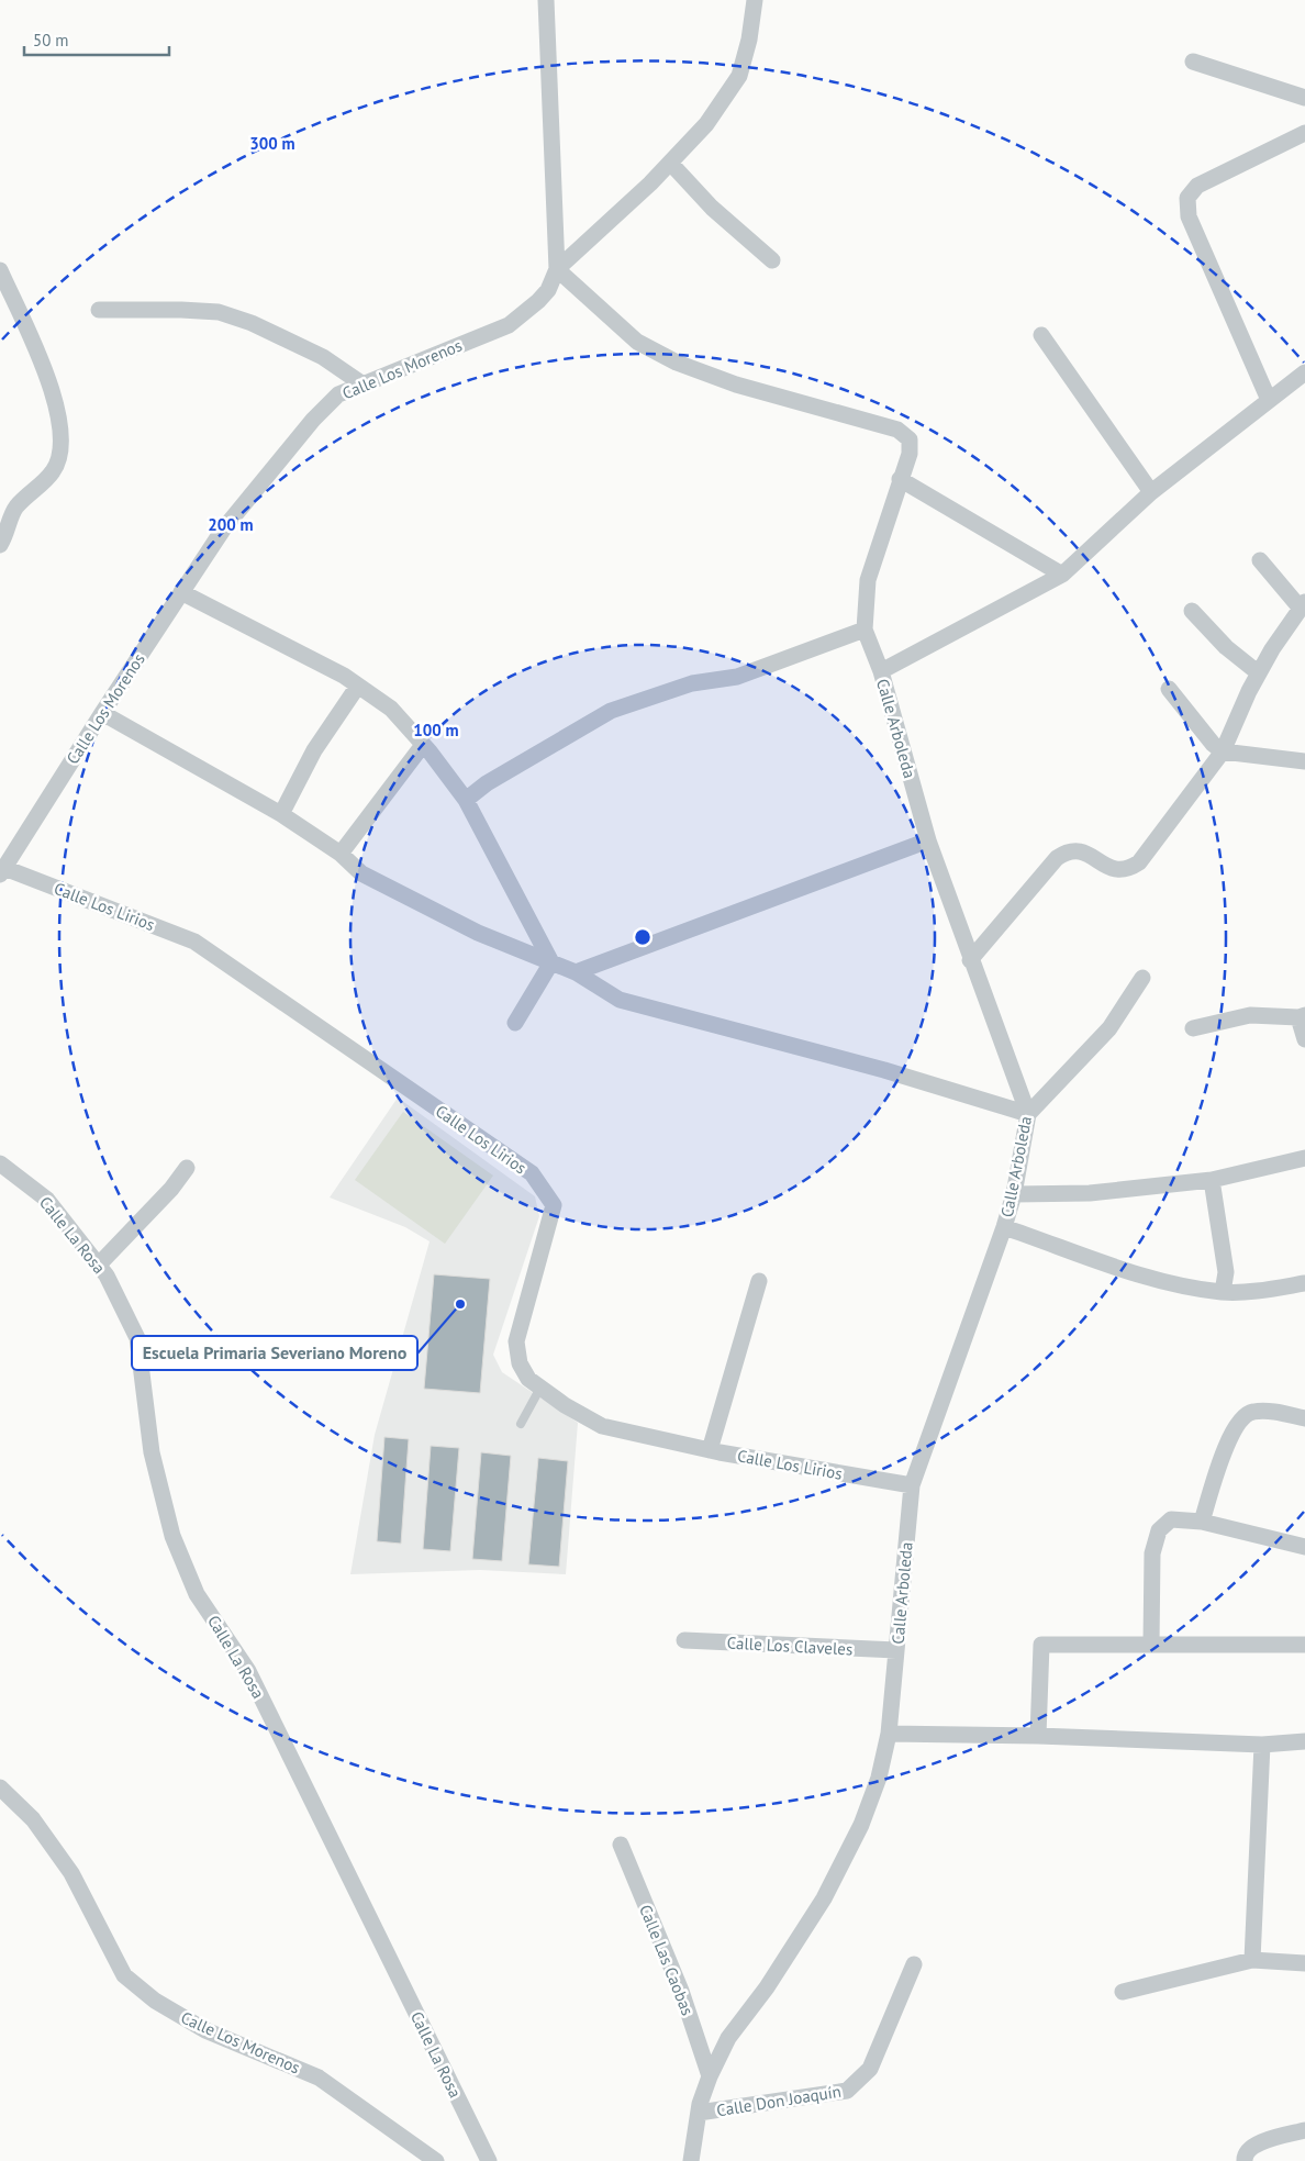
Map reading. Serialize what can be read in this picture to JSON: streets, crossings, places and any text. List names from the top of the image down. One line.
{"streets":{"street":["Calle Los Morenos","Calle Arboleda","Calle Los Lirios","Calle La Rosa","Calle Los Claveles","Calle Las Caobas","Calle Don Joaquín"]},"crossings":[["Calle Los Morenos","Calle Arboleda"],["Calle Los Morenos","Calle Los Lirios"],["Calle Arboleda","Calle Los Lirios"],["Calle Arboleda","Calle Los Claveles"],["Calle Arboleda","Calle Las Caobas"],["Calle Arboleda","Calle Don Joaquín"]],"places":["Escuela Primaria Severiano Moreno"],"scale_bar":"50 m","rings":["300 m","200 m","100 m"]}
